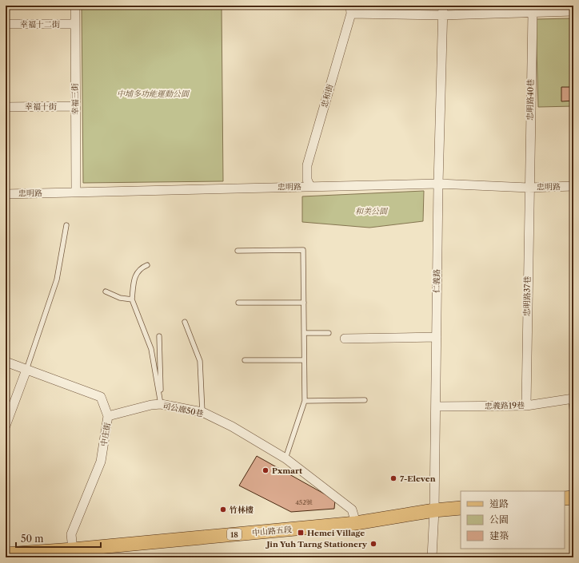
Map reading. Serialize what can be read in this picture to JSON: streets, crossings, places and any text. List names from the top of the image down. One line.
{"streets":{"main road":["中山路五段","18"],"street":["幸福十二街","忠和街","幸福三街","忠明路40巷","幸福十街","忠明路","仁義路","忠明路37巷","忠義路19巷","司公廍50巷","中庄街"]},"crossings":[["幸福十二街","幸福三街"],["忠和街","忠明路"],["幸福三街","幸福十街"],["幸福三街","忠明路"],["忠明路40巷","忠明路"],["忠明路40巷","忠明路37巷"],["忠明路","仁義路"],["忠明路","忠明路37巷"],["仁義路","忠義路19巷"],["仁義路","中山路五段"],["忠明路37巷","忠義路19巷"],["司公廍50巷","中庄街"],["司公廍50巷","中山路五段"],["中庄街","中山路五段"]],"parks":["中埔多功能運動公園","和美公園"],"places":{"other":["Pxmart","7-Eleven","竹林樓","Jin Yuh Tarng Stationery"],"transit":["Hemei Village"]},"house_numbers":["452號"],"legend":["道路","公園","建築"],"scale_bar":"50 m"}
